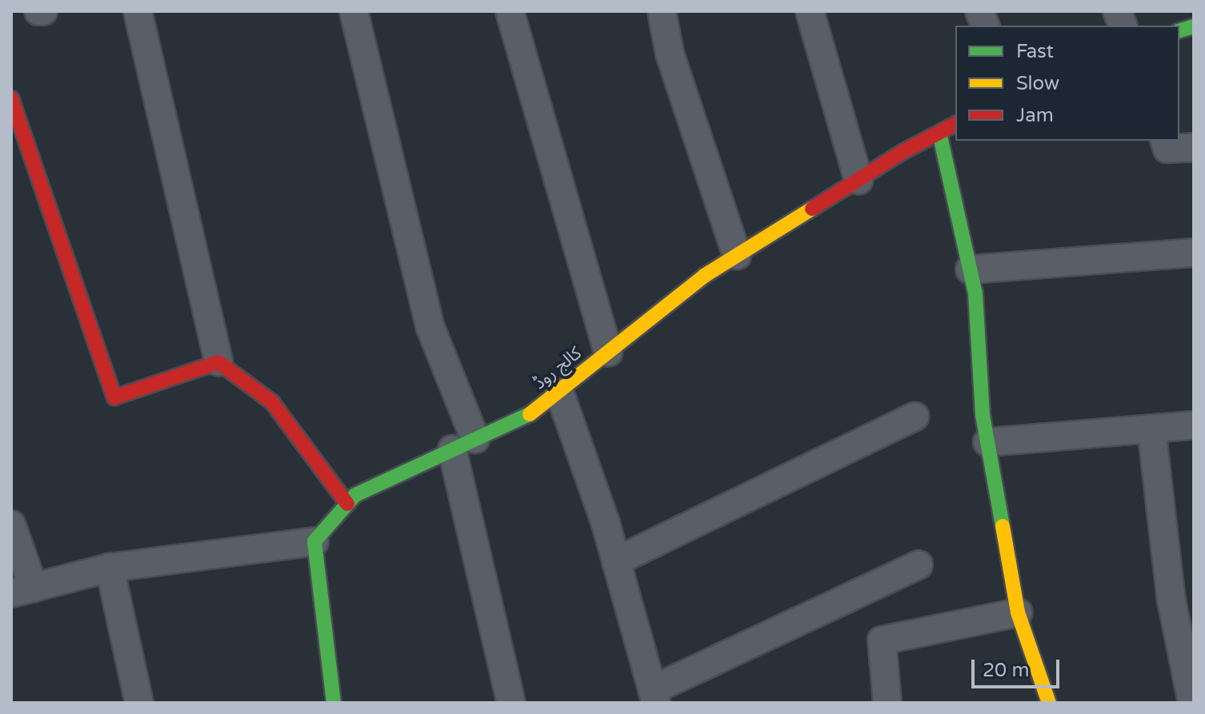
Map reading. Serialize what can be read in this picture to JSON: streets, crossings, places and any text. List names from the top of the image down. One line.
{"streets":{"street":["کالج روڈ"]},"legend":["Fast","Slow","Jam"],"scale_bar":"20 m"}
